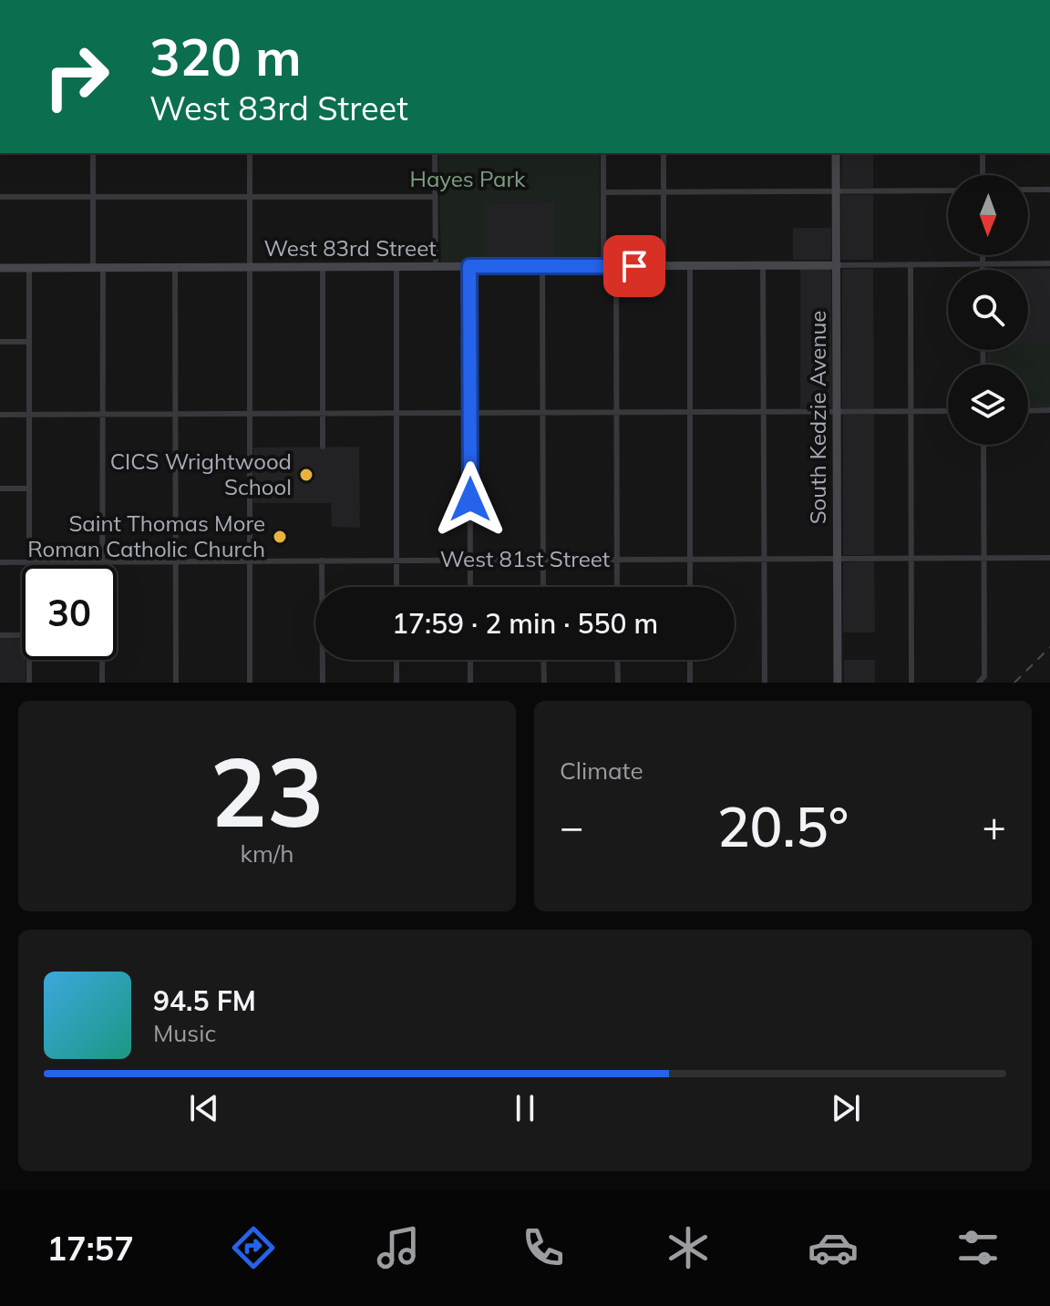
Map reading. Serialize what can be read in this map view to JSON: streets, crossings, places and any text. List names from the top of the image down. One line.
{"streets":{"street":["West 83rd Street","South Kedzie Avenue","West 81st Street"]},"crossings":[["West 83rd Street","South Kedzie Avenue"],["South Kedzie Avenue","West 81st Street"]],"parks":["Hayes Park"],"places":["CICS Wrightwood School","Saint Thomas More Roman Catholic Church"],"north":"bottom","page":{"turn":["320 m","West 83rd Street"],"limit":"30","trip":"17:59 · 2 min · 550 m","tile":[["23","km/h"],"Climate"],"heat":["−","20.5°","+"],"song":["94.5 FM","Music"],"tabs":"17:57"}}
